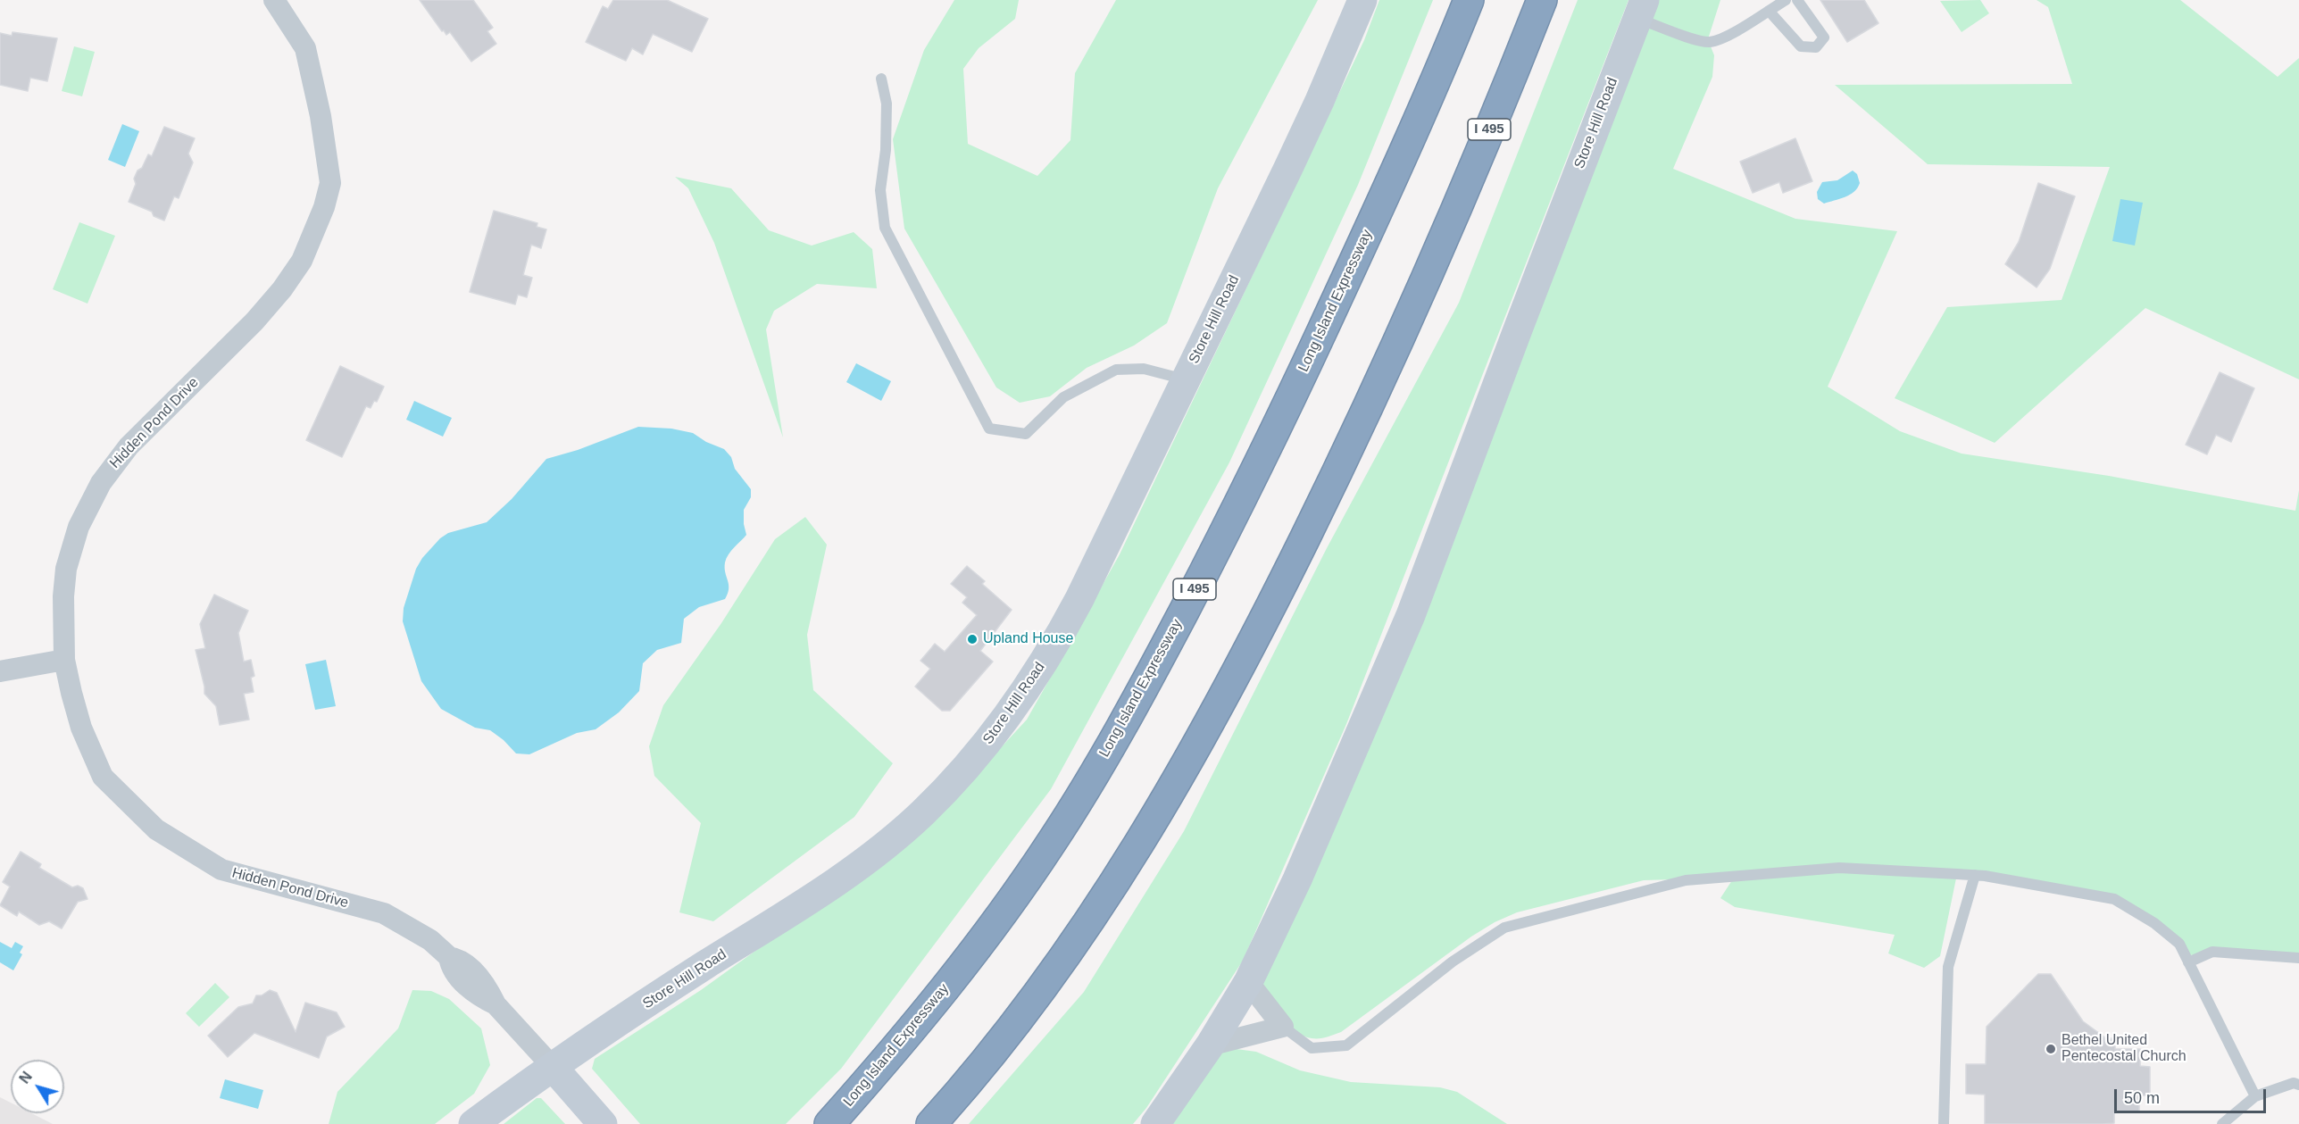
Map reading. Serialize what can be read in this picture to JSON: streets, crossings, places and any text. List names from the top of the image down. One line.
{"streets":{"highway":["I 495","Long Island Expressway"],"main road":["Store Hill Road"],"street":["Hidden Pond Drive"]},"crossings":[["Store Hill Road","Hidden Pond Drive"]],"places":["Upland House","Bethel United Pentecostal Church"],"scale_bar":"50 m","north":"top left"}
